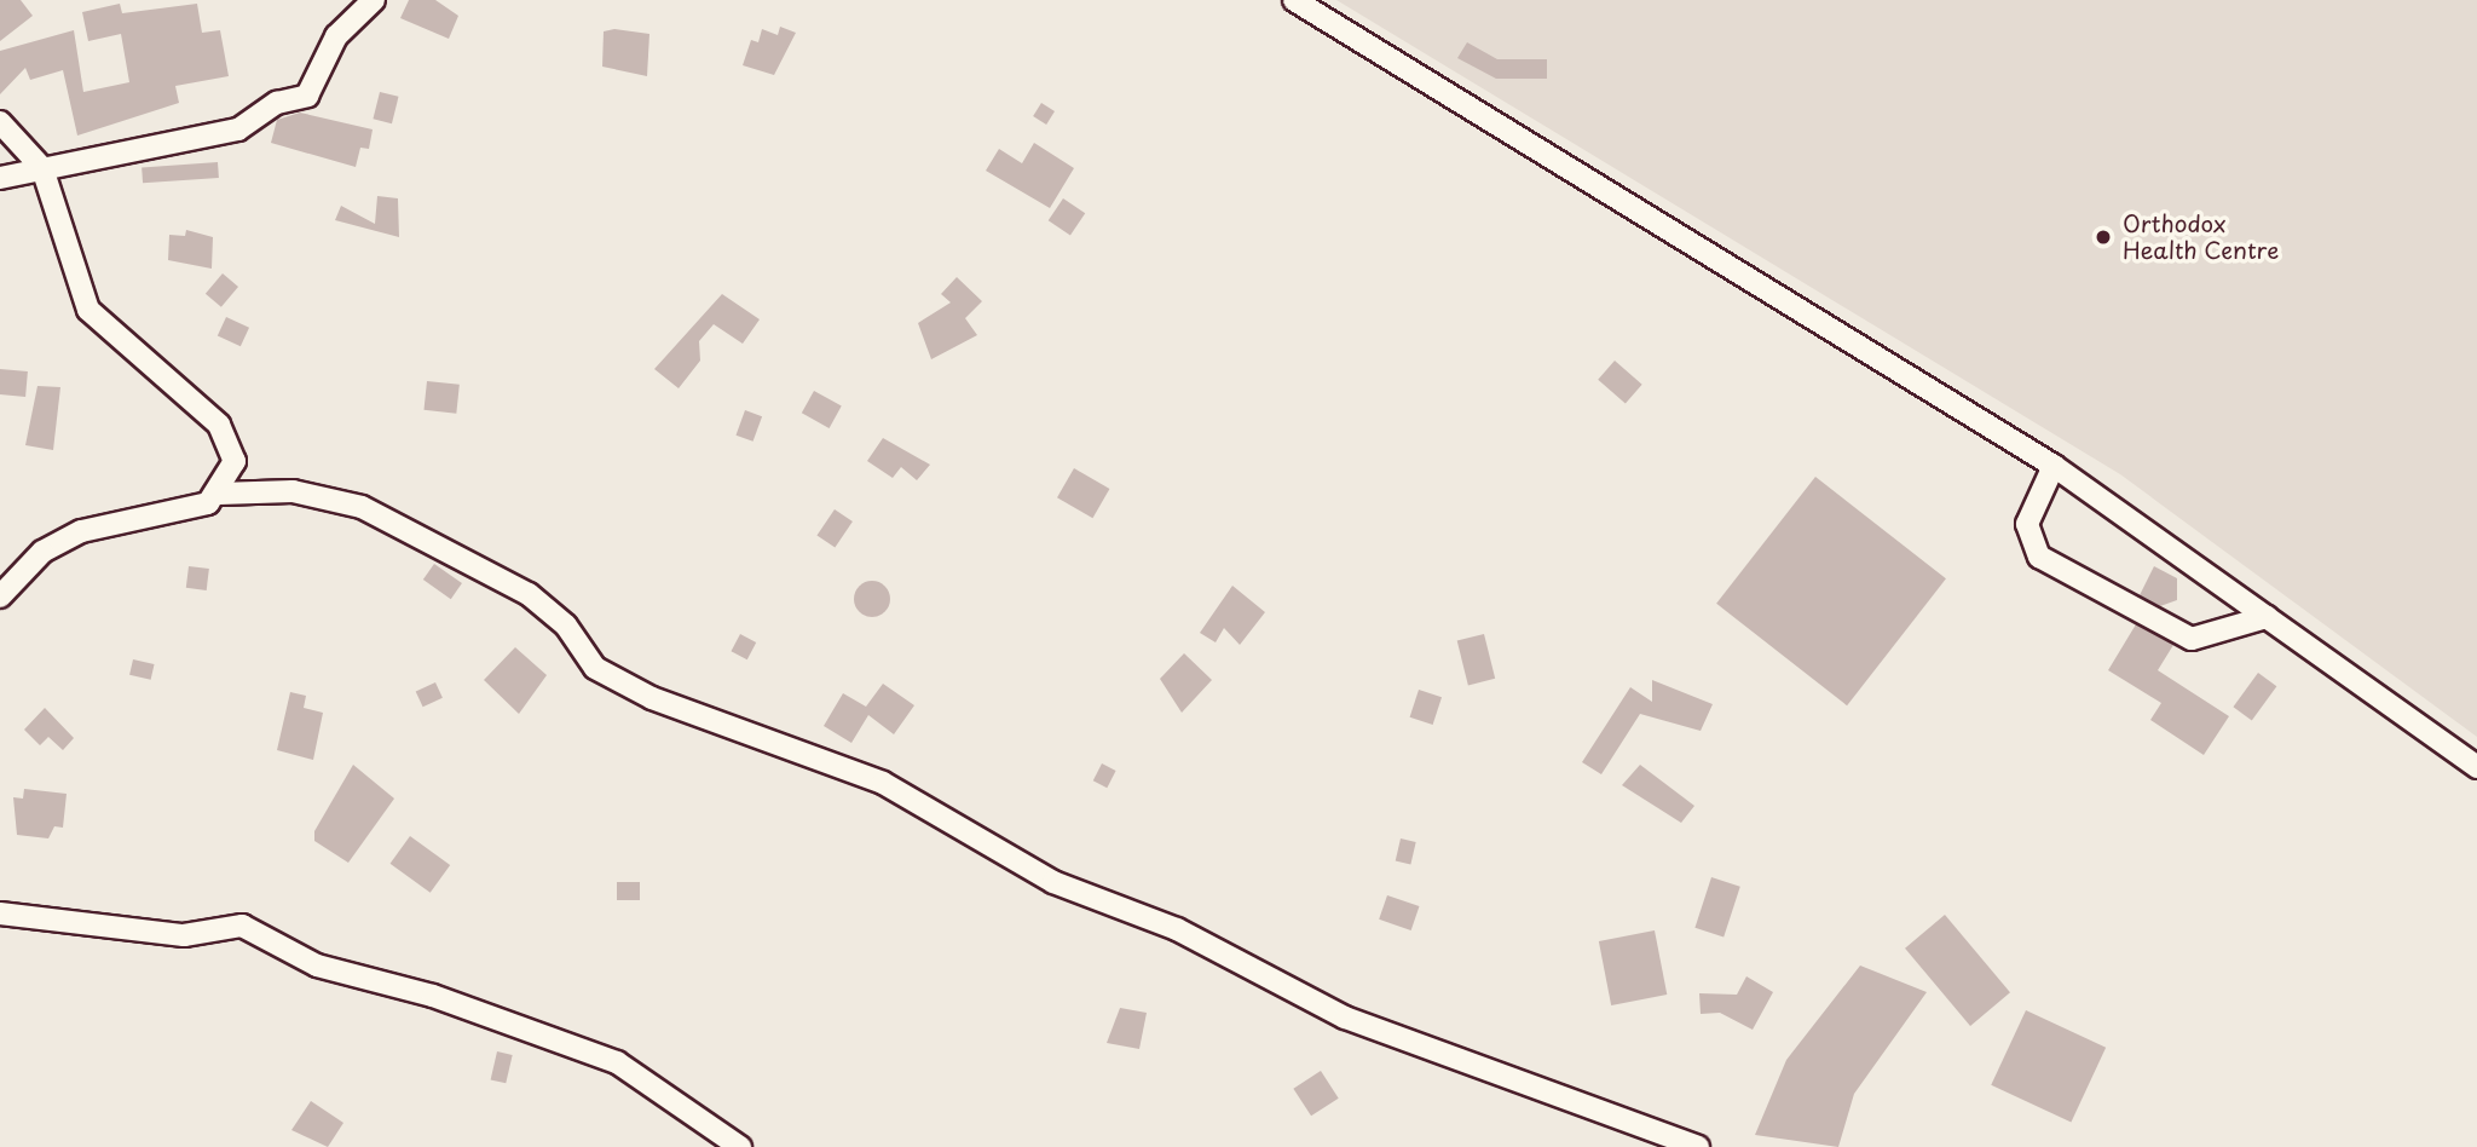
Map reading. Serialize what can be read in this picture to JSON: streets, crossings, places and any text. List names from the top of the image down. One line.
{"places":["Orthodox Health Centre"]}
